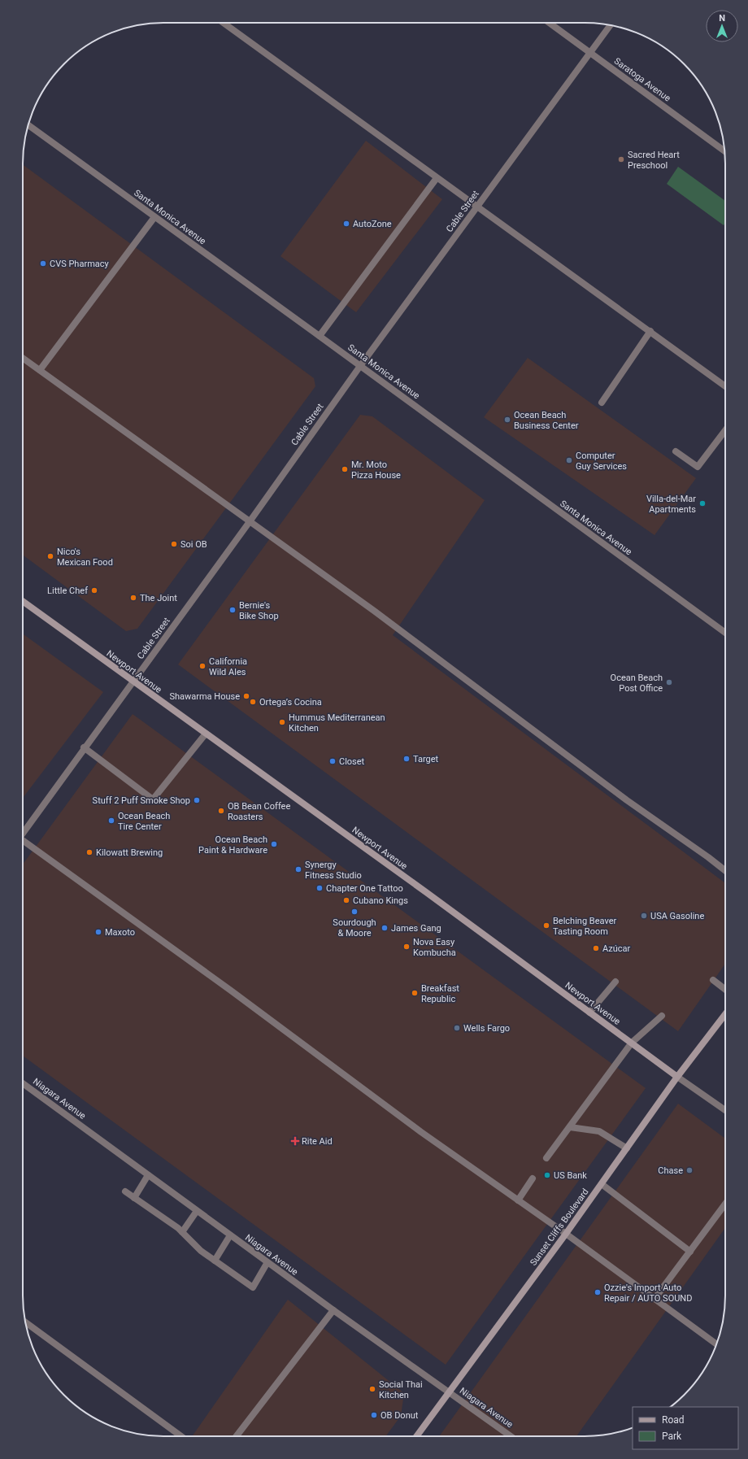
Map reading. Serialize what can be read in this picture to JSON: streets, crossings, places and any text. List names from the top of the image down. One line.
{"streets":{"street":["Saratoga Avenue","Cable Street","Santa Monica Avenue","Newport Avenue","Niagara Avenue","Sunset Cliffs Boulevard"]},"crossings":[["Saratoga Avenue","Cable Street"],["Cable Street","Santa Monica Avenue"],["Cable Street","Newport Avenue"],["Newport Avenue","Sunset Cliffs Boulevard"],["Niagara Avenue","Sunset Cliffs Boulevard"]],"places":{"other":["Sacred Heart Preschool","AutoZone","CVS Pharmacy","Ocean Beach Business Center","Computer Guy Services","Mr. Moto Pizza House","Villa-del-Mar Apartments","Soi OB","Nico's Mexican Food","Little Chef","The Joint","Bernie's Bike Shop","California Wild Ales","Ocean Beach Post Office","Shawarma House","Ortega’s Cocina","Hummus Mediterranean Kitchen","Target","Closet","Stuff 2 Puff Smoke Shop","OB Bean Coffee Roasters","Ocean Beach Tire Center","Ocean Beach Paint & Hardware","Kilowatt Brewing","Synergy Fitness Studio","Chapter One Tattoo","Cubano Kings","Sourdough & Moore","USA Gasoline","Belching Beaver Tasting Room","James Gang","Maxoto","Nova Easy Kombucha","Azúcar","Breakfast Republic","Wells Fargo","Chase","US Bank","Ozzie's Import Auto Repair / AUTO SOUND","Social Thai Kitchen","OB Donut"],"health":["Rite Aid"]},"legend":["Road","Park"],"north":"top"}
